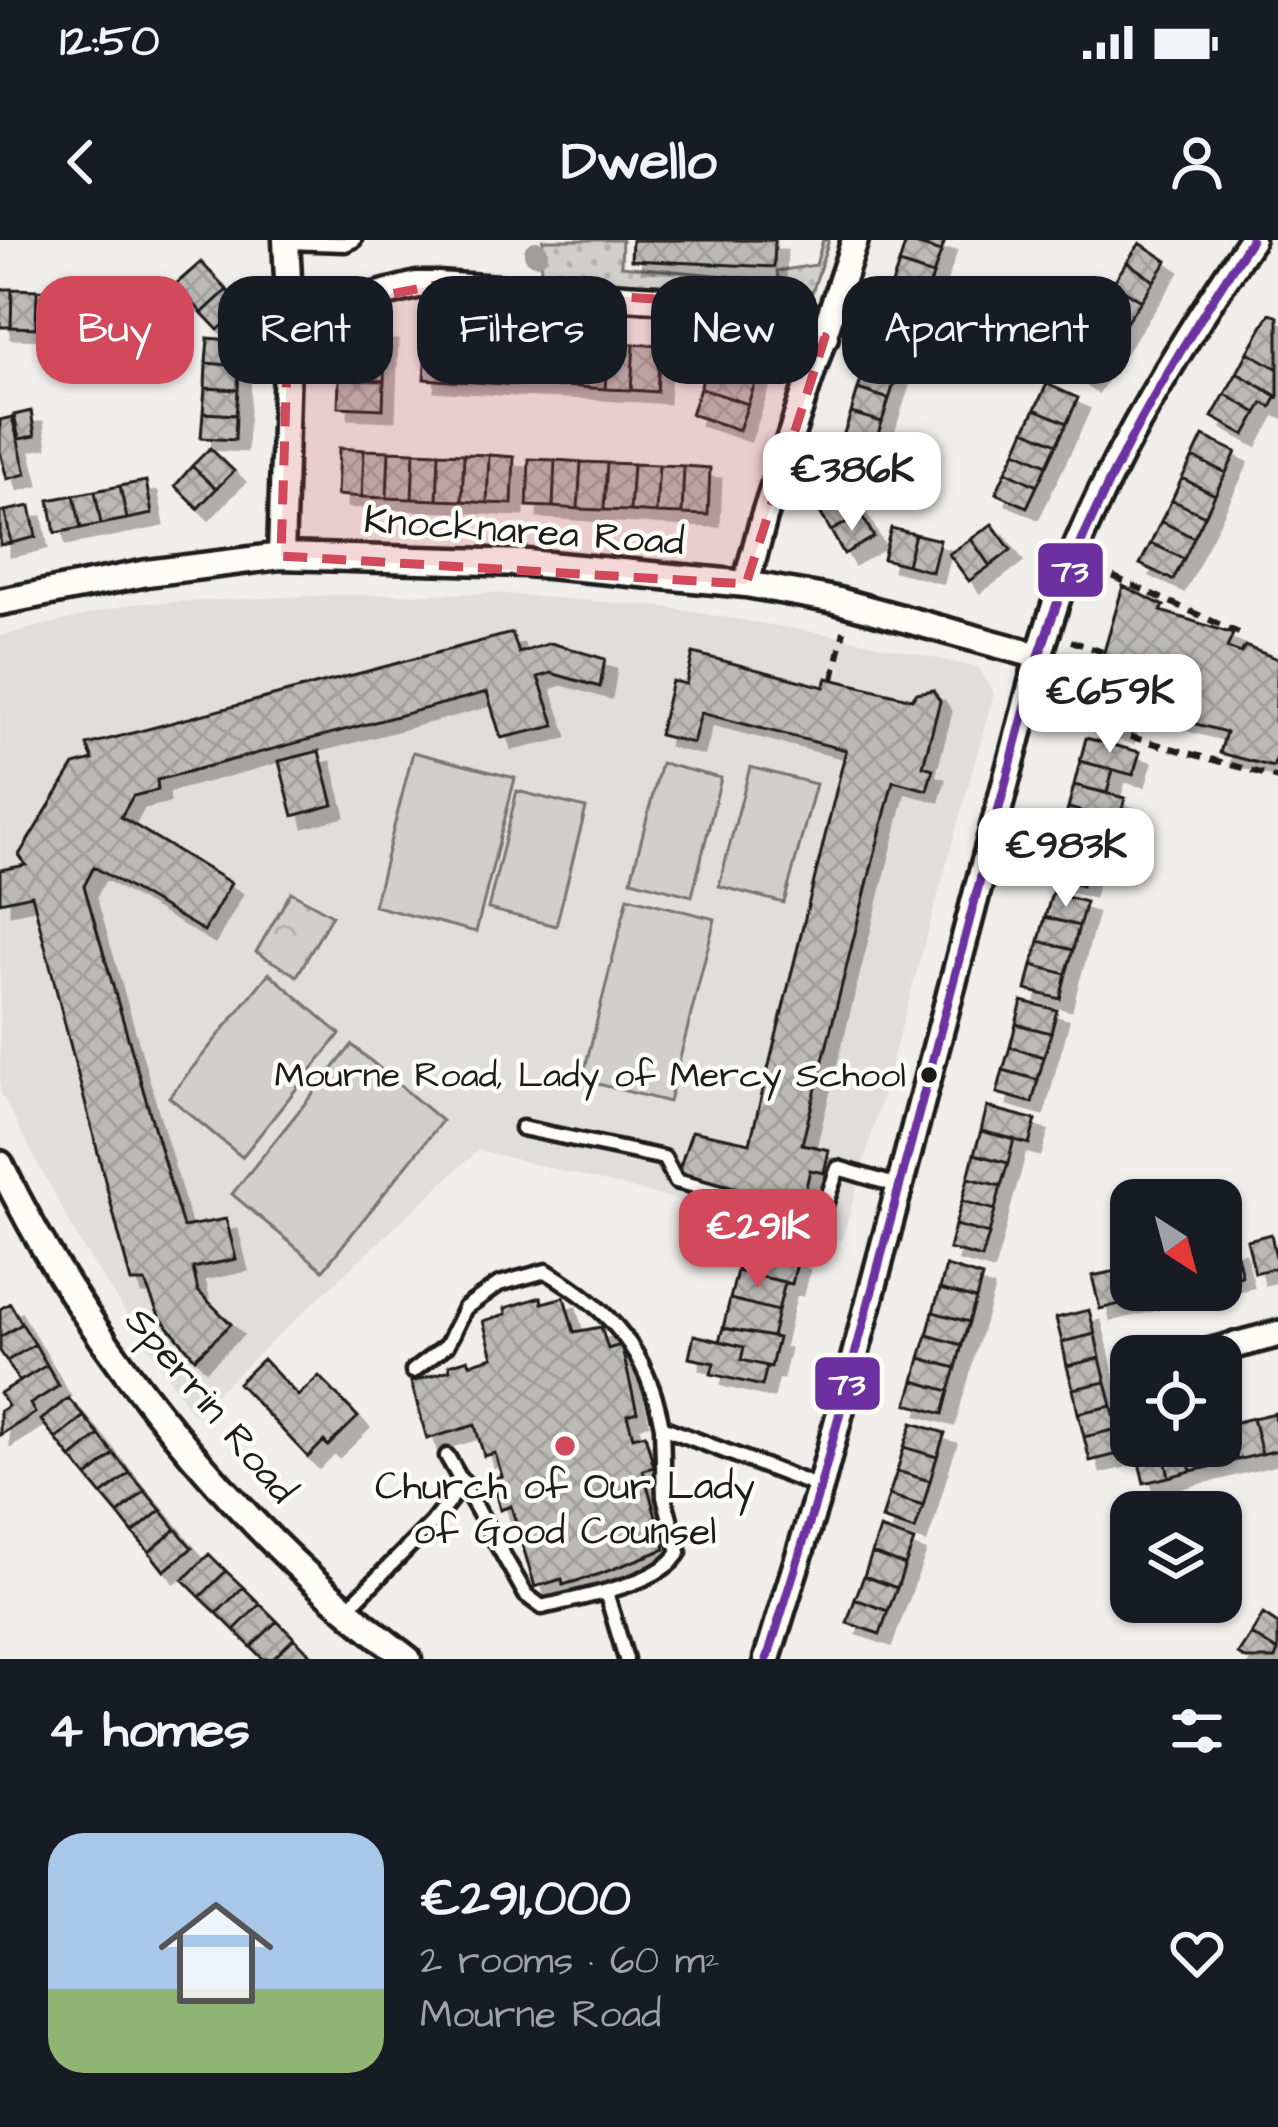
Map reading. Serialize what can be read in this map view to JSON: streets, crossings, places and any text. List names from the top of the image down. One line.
{"streets":{"street":["Knocknarea Road","Sperrin Road"]},"places":["Mourne Road, Lady of Mercy School","Church of Our Lady of Good Counsel"],"lines":["transit line 73"],"north":"bottom right","page":{"status":"12:50","header":"Dwello","chip":["Buy","Rent","Filters","New","Apartment"],"price":["€386K","€659K","€983K","€291K"],"heading":"4 homes","list":[{"name":"€291,000","note":"2 rooms · 60 m² · Mourne Road"}]}}
